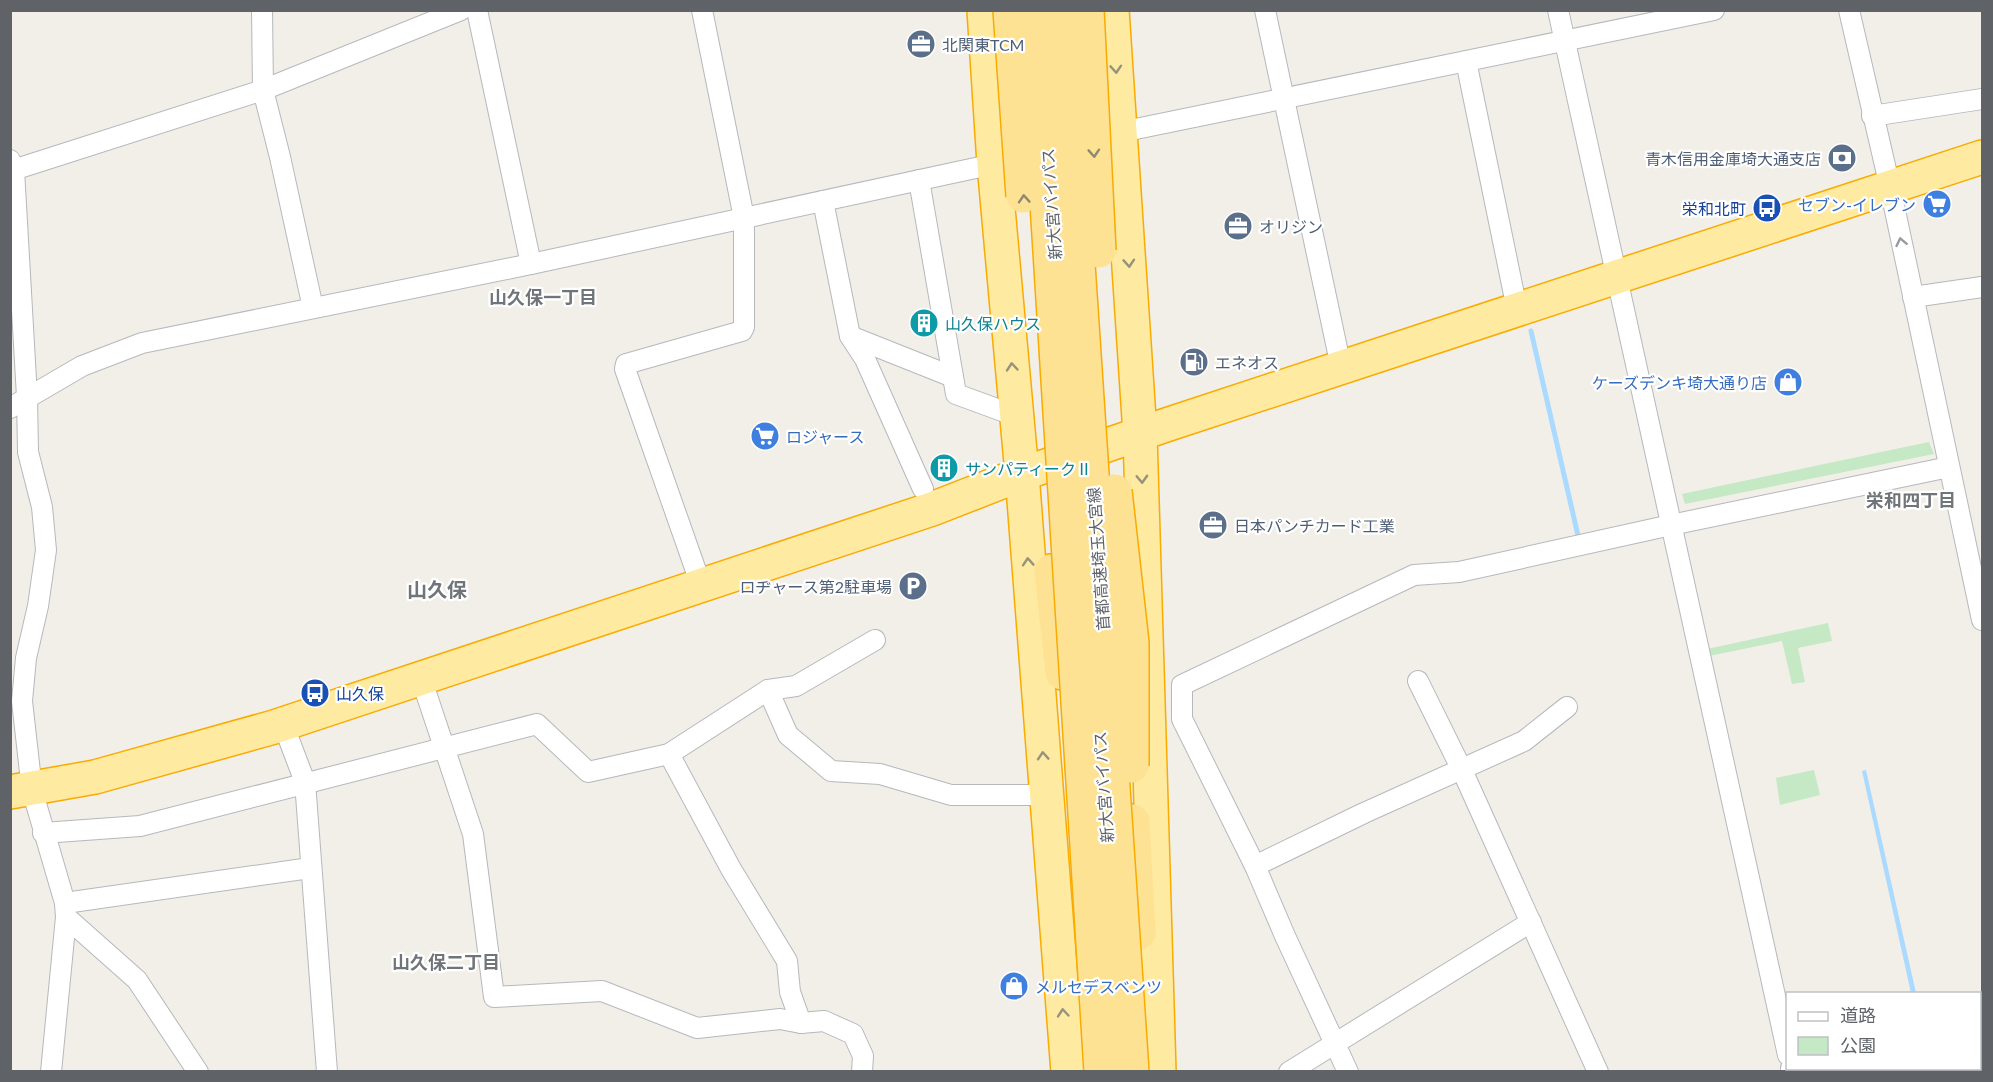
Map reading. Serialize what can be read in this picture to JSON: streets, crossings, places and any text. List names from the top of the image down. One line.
{"streets":{"highway":["新大宮バイパス","首都高速埼玉大宮線"]},"crossings":[["新大宮バイパス","首都高速埼玉大宮線"]],"districts":["山久保一丁目","栄和四丁目","山久保","山久保二丁目"],"places":{"office":["北関東TCM","オリジン","日本パンチカード工業"],"bank":["青木信用金庫埼大通支店"],"supermarket":["セブン-イレブン","ロジャース"],"bus stop":["栄和北町","山久保"],"building":["山久保ハウス","サンパティークⅡ"],"fuel station":["エネオス"],"shop":["ケーズデンキ埼大通り店","メルセデスベンツ"],"parking":["ロヂャース第2駐車場"]},"legend":["道路","公園"]}
